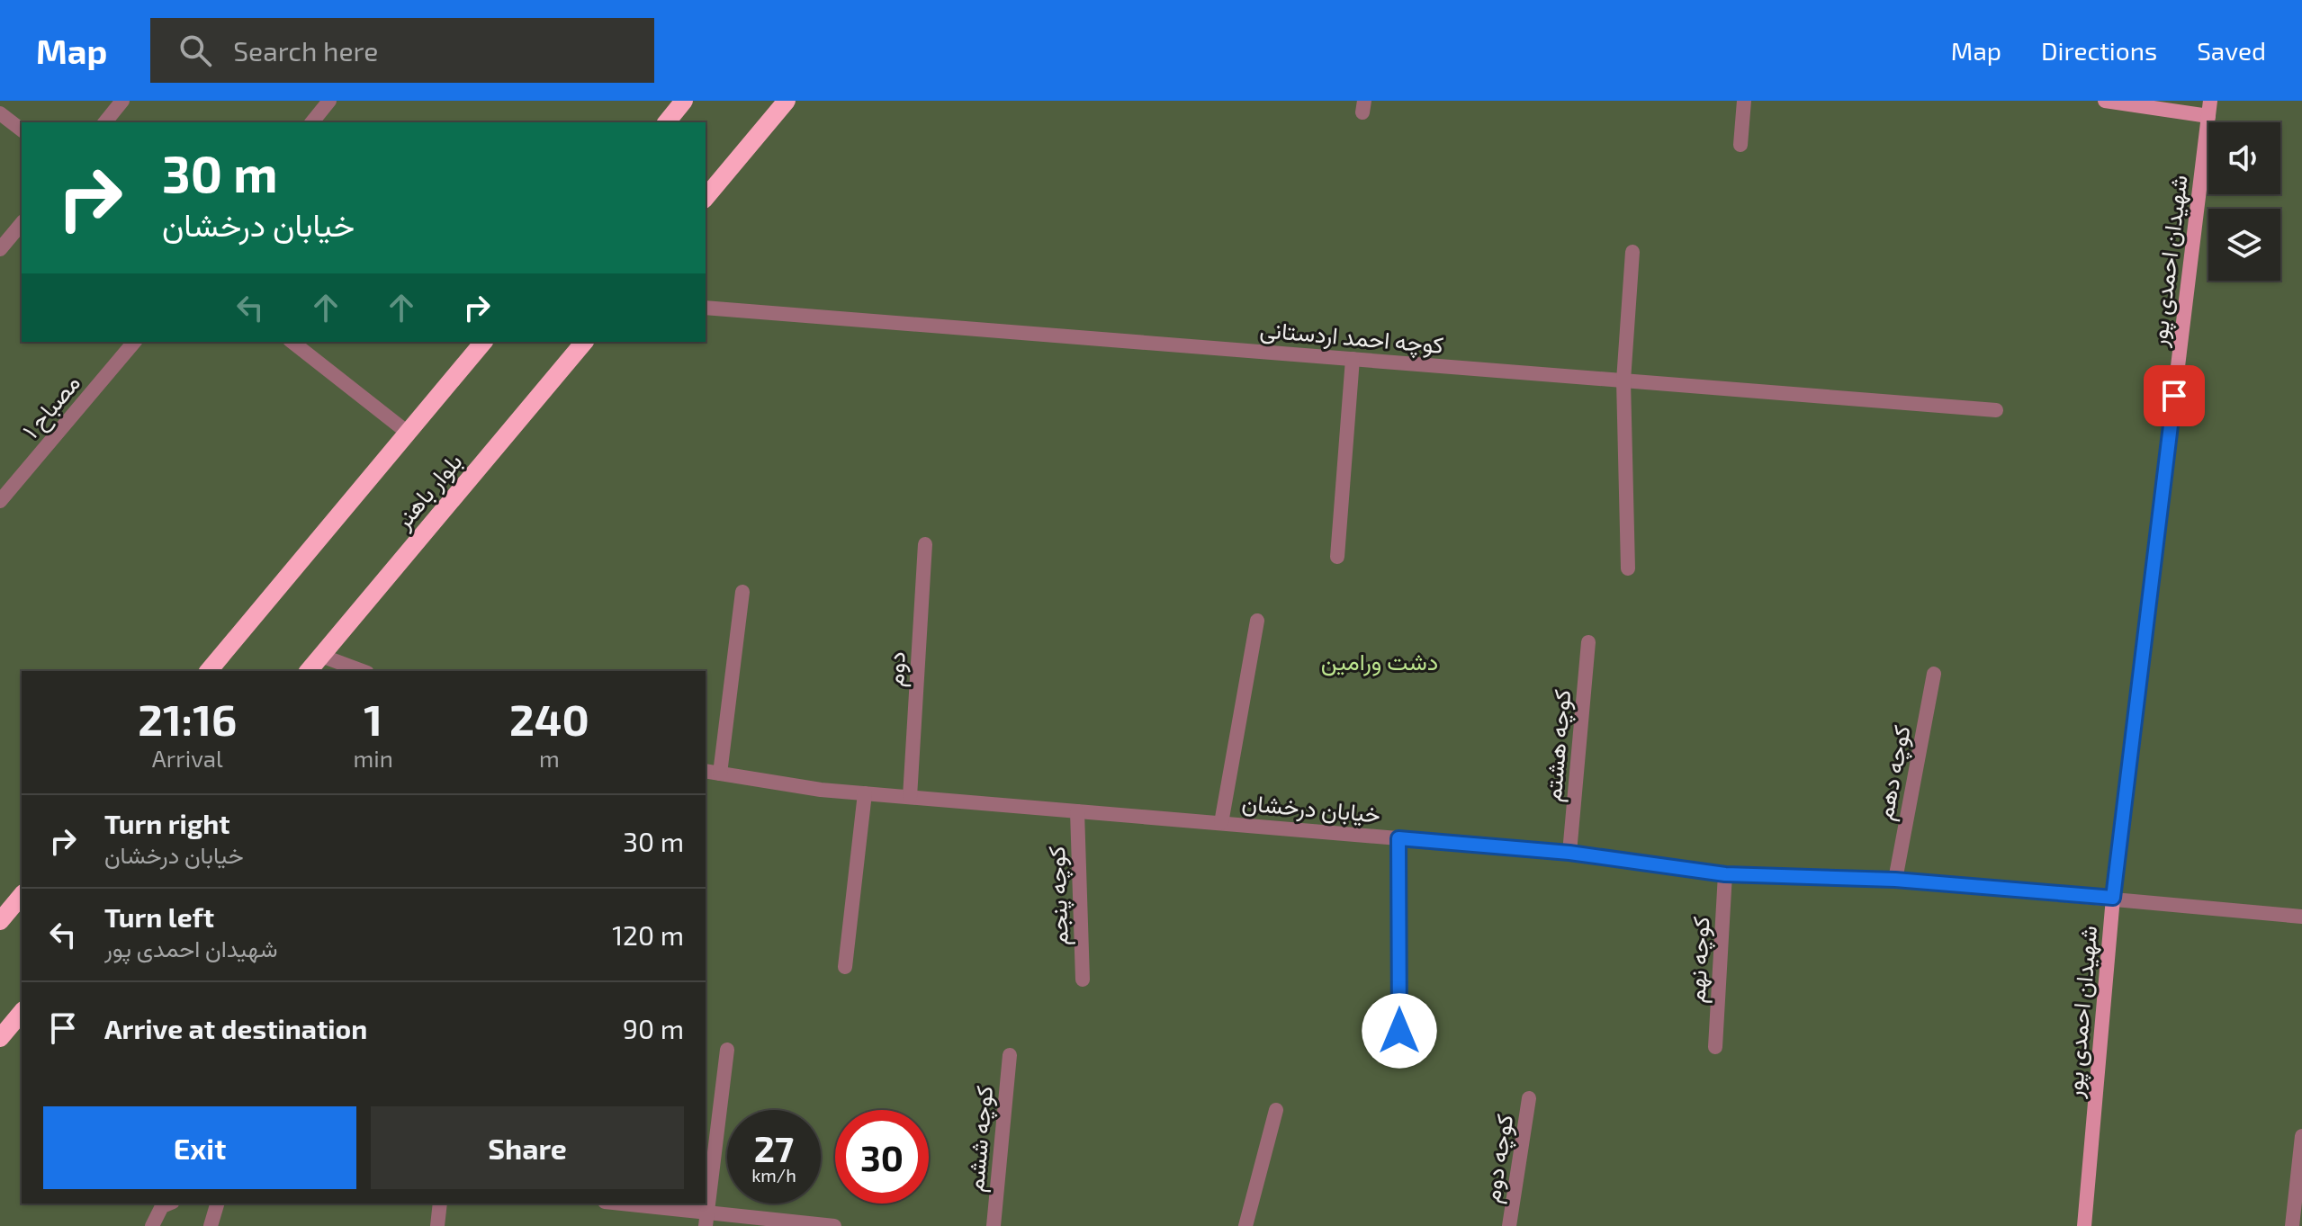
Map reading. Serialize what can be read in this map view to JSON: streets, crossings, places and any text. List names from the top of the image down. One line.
{"streets":{"main road":["بلوار باهنر"],"street":["شهیدان احمدی پور","کوچه احمد اردستانی","مصباح ۱","دوم","کوچه هشتم","کوچه دهم","خیابان درخشان","کوچه پنجم","کوچه نهم","کوچه ششم","کوچه دوم"]},"crossings":[["شهیدان احمدی پور","خیابان درخشان"],["دوم","خیابان درخشان"],["کوچه هشتم","خیابان درخشان"],["کوچه دهم","خیابان درخشان"],["خیابان درخشان","کوچه پنجم"],["خیابان درخشان","کوچه نهم"]],"parks":["دشت ورامین"],"page":{"header":"Map","search":"Search here","nav":["Map","Directions","Saved"],"turn":["30 m","خیابان درخشان"],"eta":["21:16","Arrival","1","min","240","m"],"list":[{"name":"Turn right","note":"خیابان درخشان","value":"30 m"},{"name":"Turn left","note":"شهیدان احمدی پور","value":"120 m"},{"name":"Arrive at destination","value":"90 m"}],"buttons":["Exit","Share"],"speed":"27 km/h","limit":"30"}}
